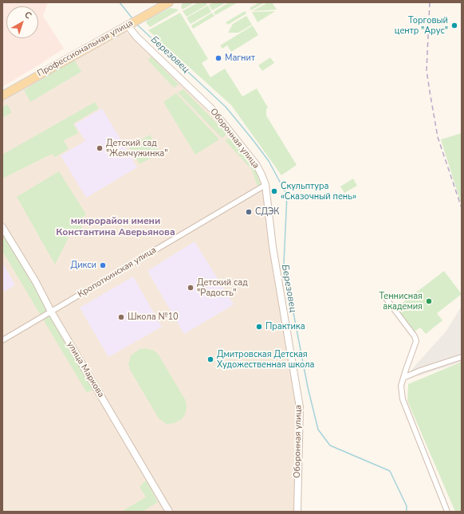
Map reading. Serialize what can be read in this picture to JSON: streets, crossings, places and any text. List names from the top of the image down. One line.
{"streets":{"main road":["Профессиональная улица"],"street":["Оборонная улица","Кропоткинская улица","улица Маркова"]},"crossings":[["Профессиональная улица","Оборонная улица"],["Оборонная улица","Кропоткинская улица"],["Кропоткинская улица","улица Маркова"]],"districts":["микрорайон имени Константина Аверьянова"],"water":["Березовец"],"places":["Торговый центр \"Арус\"","Магнит","Детский сад \"Жемчужинка\"","Скульптура «Сказочный пень»","СДЭК","Дикси","Детский сад \"Радость\"","Теннисная академия","Школа №10","Практика","Дмитровская Детская Художественная школа"],"north":"top right"}
